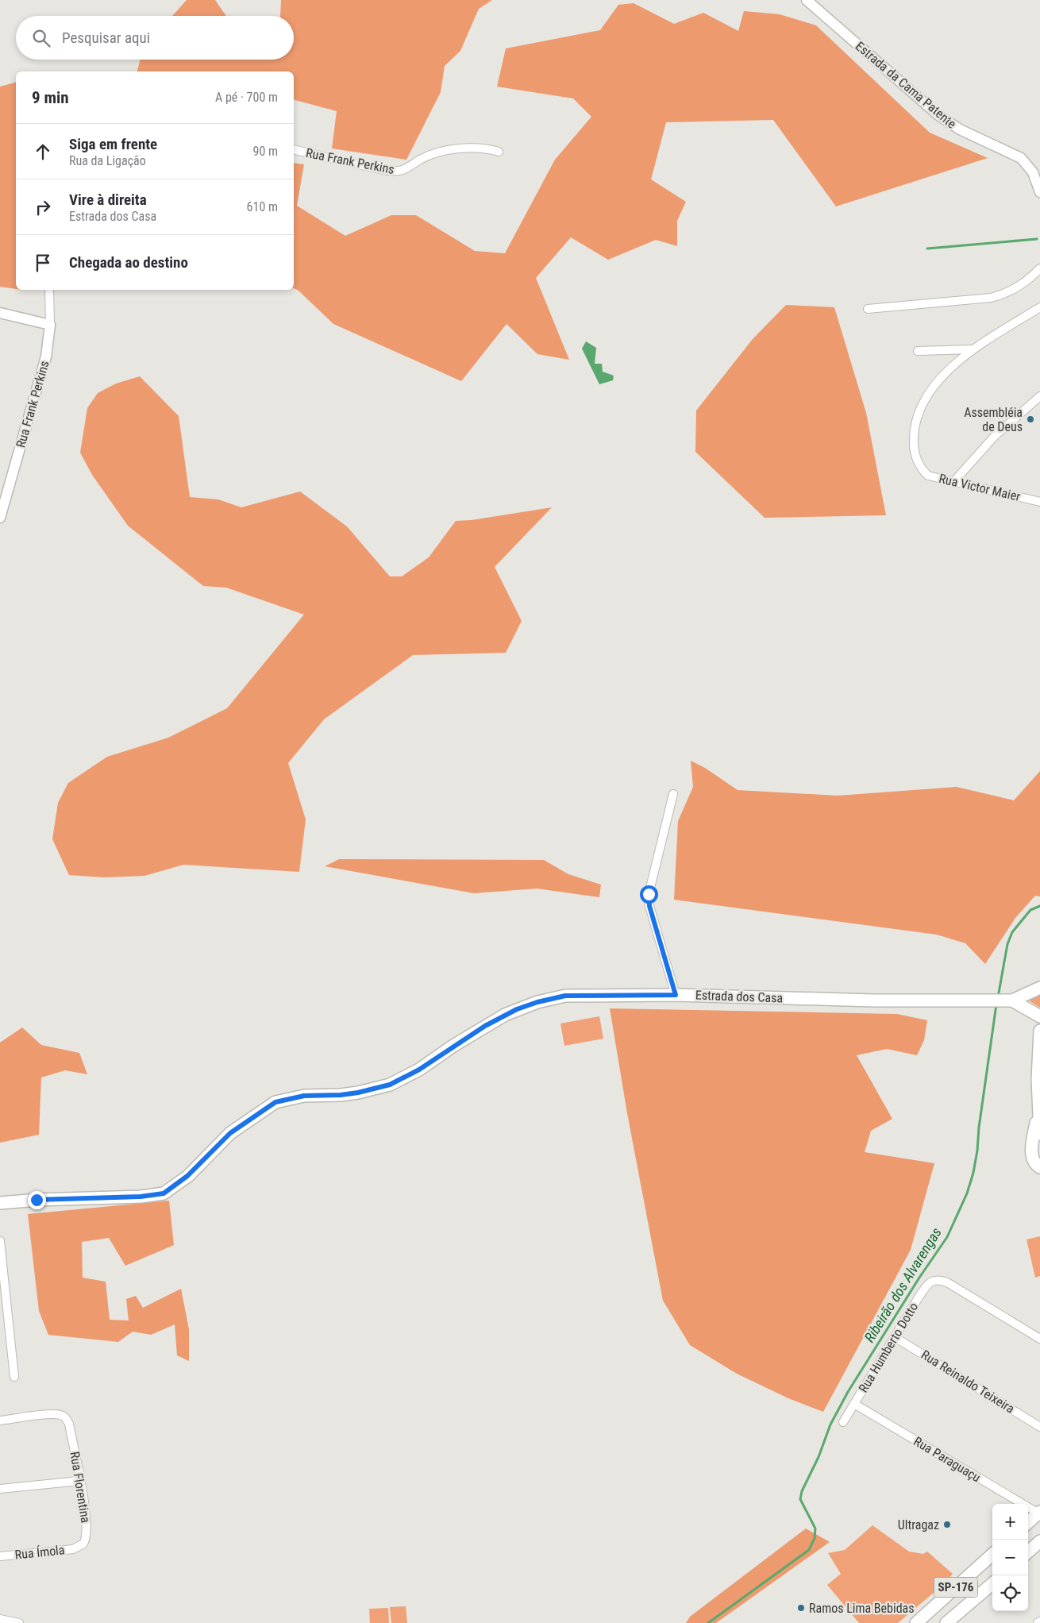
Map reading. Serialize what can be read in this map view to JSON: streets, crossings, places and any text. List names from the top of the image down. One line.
{"streets":{"main road":["Estrada dos Casa","SP-176"],"street":["Estrada da Cama Patente","Rua Frank Perkins","Rua Victor Maier","Rua Humberto Dotto","Rua Reinaldo Teixeira","Rua Paraguaçu","Rua Florentina","Rua Ímola"]},"crossings":[["Rua Humberto Dotto","Rua Reinaldo Teixeira"],["Rua Humberto Dotto","Rua Paraguaçu"],["Rua Florentina","Rua Ímola"]],"water":["Ribeirão dos Alvarengas"],"places":["Assembléia de Deus","Ultragaz","Ramos Lima Bebidas"],"page":{"search":"Pesquisar aqui","heading":["9 min","A pé · 700 m"],"list":[["Siga em frente","Rua da Ligação","90 m"],["Vire à direita","Estrada dos Casa","610 m"],"Chegada ao destino"],"map_buttons":["+","−"]}}
